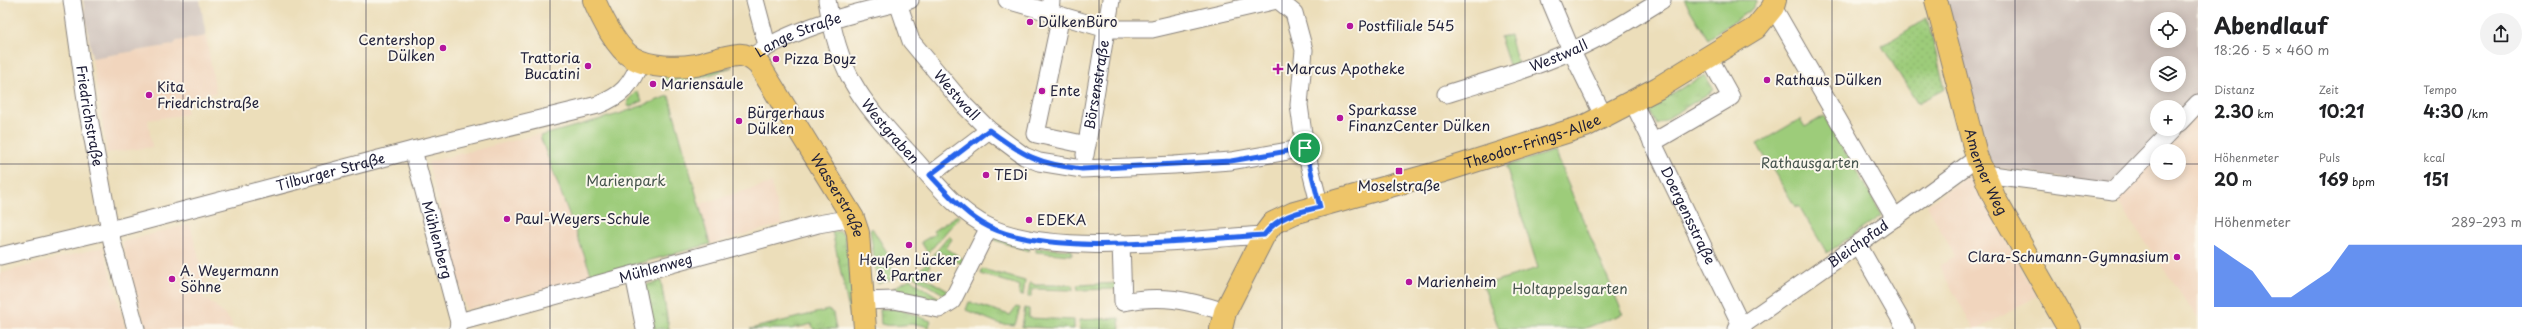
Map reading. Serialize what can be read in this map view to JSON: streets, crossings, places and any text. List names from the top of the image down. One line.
{"streets":{"main road":["Lange Straße","Theodor-Frings-Allee","Amerner Weg","Wasserstraße"],"street":["Westwall","Börsenstraße","Friedrichstraße","Westgraben","Tilburger Straße","Doergensstraße","Mühlenberg","Bleichpfad","Mühlenweg"]},"crossings":[["Lange Straße","Westwall"],["Lange Straße","Westgraben"],["Lange Straße","Tilburger Straße"],["Lange Straße","Wasserstraße"],["Westwall","Börsenstraße"],["Friedrichstraße","Tilburger Straße"],["Westgraben","Theodor-Frings-Allee"],["Theodor-Frings-Allee","Doergensstraße"],["Amerner Weg","Bleichpfad"],["Tilburger Straße","Mühlenberg"],["Wasserstraße","Mühlenweg"],["Doergensstraße","Bleichpfad"],["Mühlenberg","Mühlenweg"]],"parks":["Rathausgarten","Marienpark","Holtappelsgarten"],"places":{"other":["DülkenBüro","Postfiliale 545","Centershop Dülken","Pizza Boyz","Trattoria Bucatini","Rathaus Dülken","Mariensäule","Ente","Kita Friedrichstraße","Sparkasse FinanzCenter Dülken","Bürgerhaus Dülken","TEDi","Paul-Weyers-Schule","EDEKA","Heußen Lücker & Partner","Clara-Schumann-Gymnasium","A. Weyermann Söhne","Marienheim"],"health":["Marcus Apotheke"],"transit":["Moselstraße"]},"page":{"heading":["Abendlauf","18:26 · 5 × 460 m"],"map_buttons":["+","−"],"stats":[["Distanz","2.30 km"],["Zeit","10:21"],["Tempo","4:30 /km"],["Höhenmeter","20 m"],["Puls","169 bpm"],["kcal","151"]],"chart":["Höhenmeter","289–293 m"]}}
